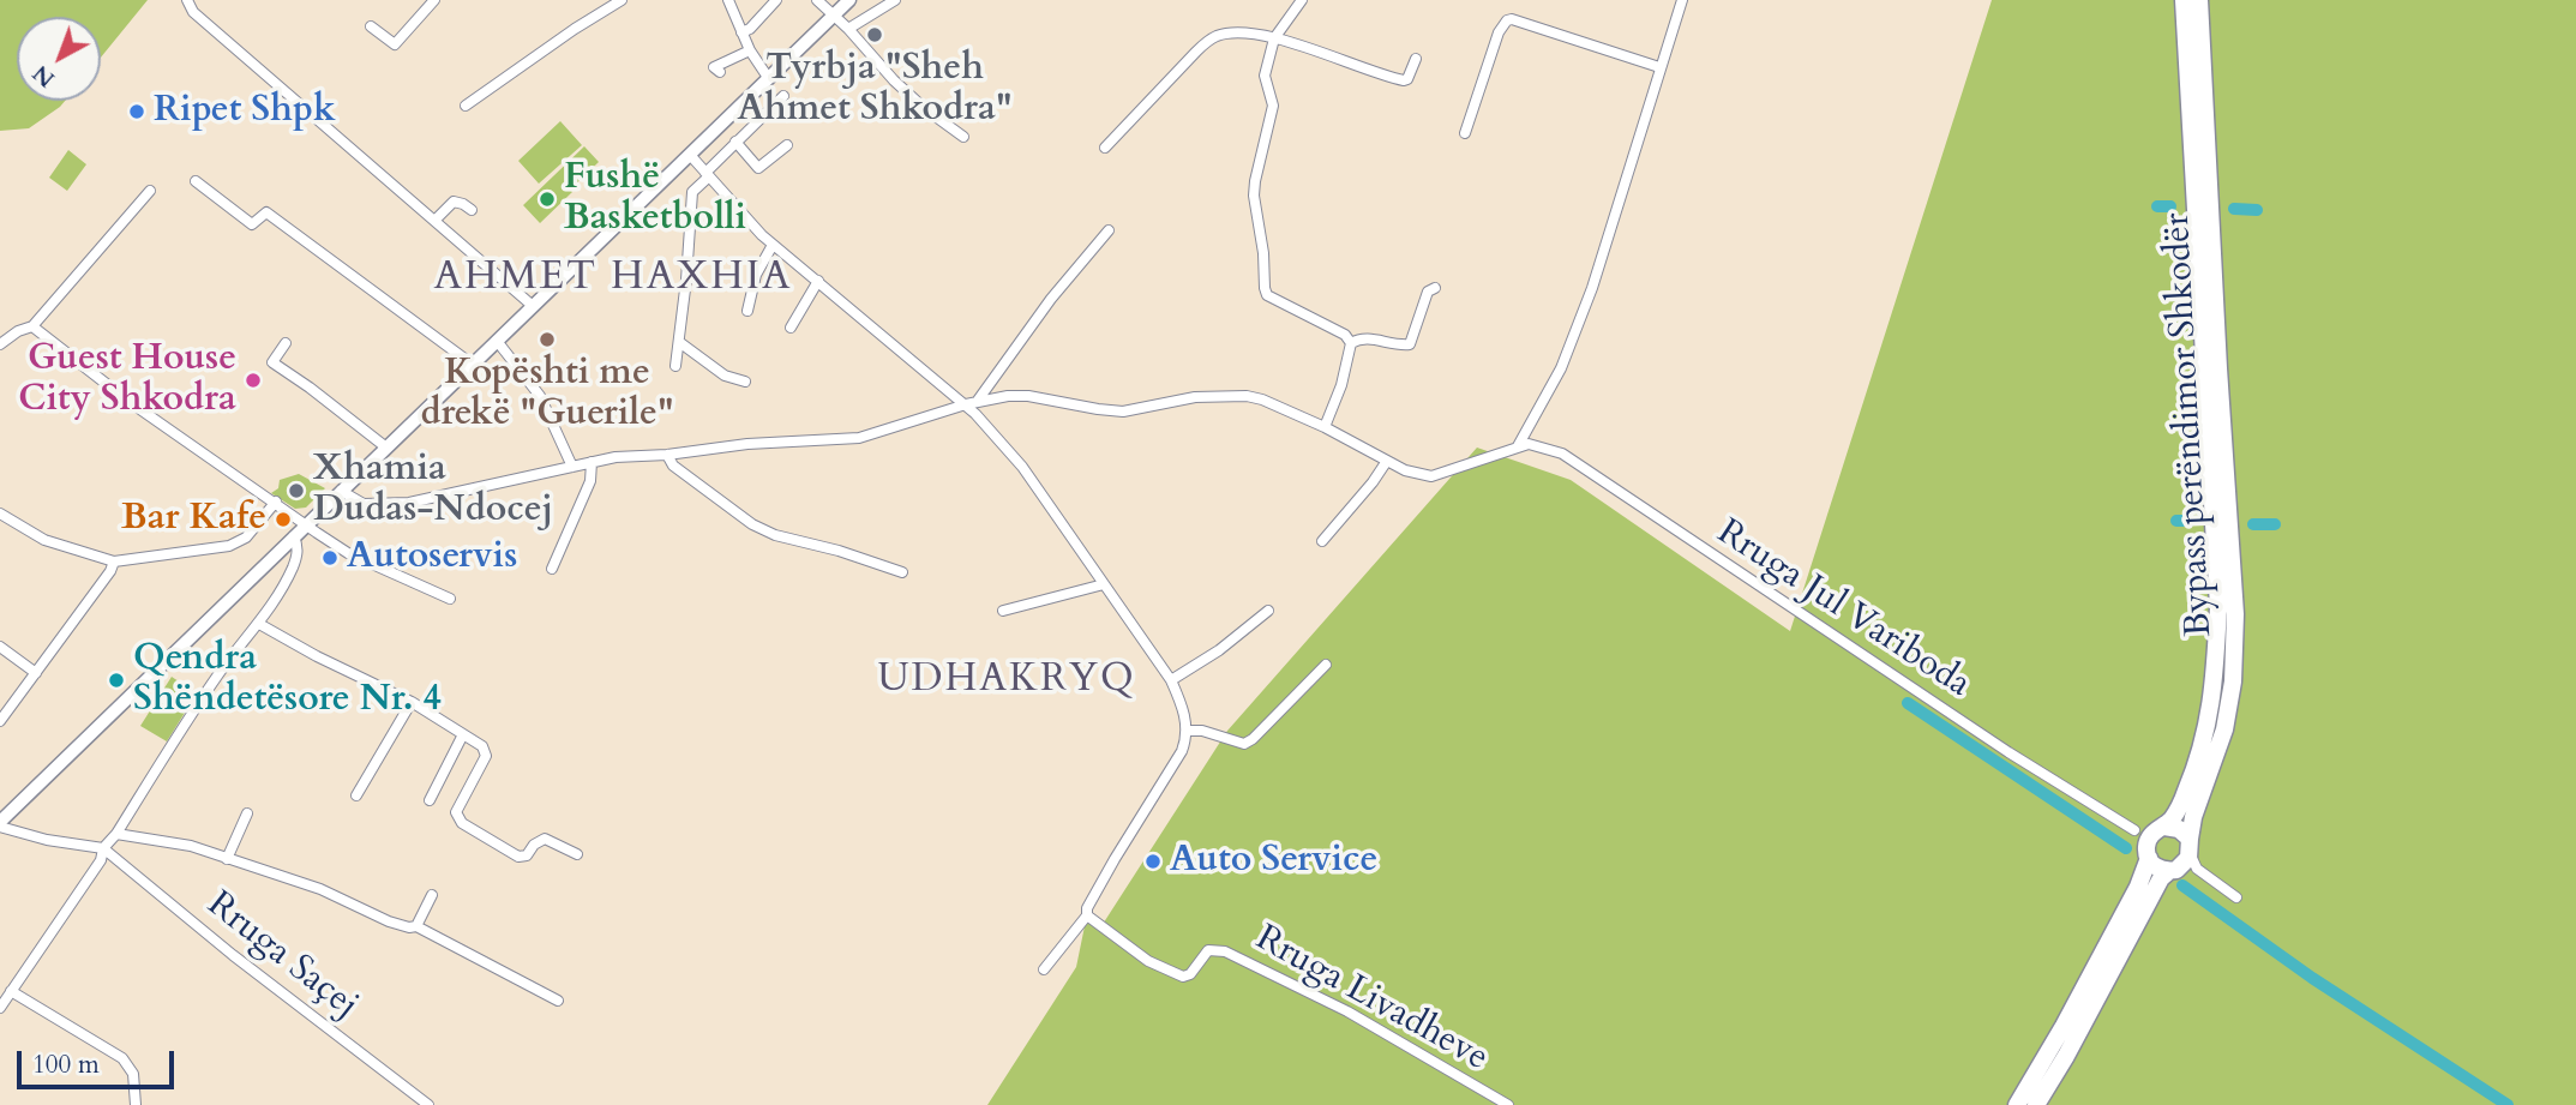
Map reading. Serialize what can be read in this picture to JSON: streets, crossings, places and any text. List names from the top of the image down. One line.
{"streets":{"highway":["Bypass perëndimor Shkodër"],"street":["Rruga Jul Variboda","Rruga Saçej","Rruga Livadheve"]},"crossings":[["Bypass perëndimor Shkodër","Rruga Jul Variboda"]],"districts":["AHMET HAXHIA","UDHAKRYQ"],"places":["Tyrbja \"Sheh Ahmet Shkodra\"","Ripet Shpk","Fushë Basketbolli","Kopështi me drekë \"Guerile\"","Guest House City Shkodra","Xhamia Dudas-Ndocej","Bar Kafe","Autoservis","Qendra Shëndetësore Nr. 4","Auto Service"],"scale_bar":"100 m","north":"bottom left"}
